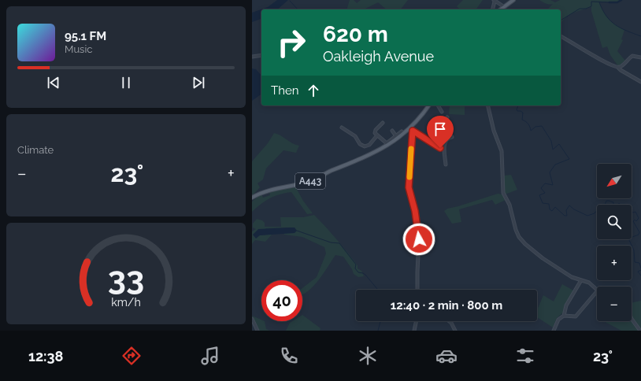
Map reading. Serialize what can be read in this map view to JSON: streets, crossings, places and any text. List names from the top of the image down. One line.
{"streets":{"main road":["A443"]},"north":"bottom left","page":{"turn":["620 m","Oakleigh Avenue"],"song":["95.1 FM","Music"],"then":"Then","tile":"Climate","heat":["−","23°","+"],"map_buttons":["+","−"],"limit":"40","trip":"12:40 · 2 min · 800 m","tabs":["12:38","23°"],"gauge":["33","km/h"]}}
